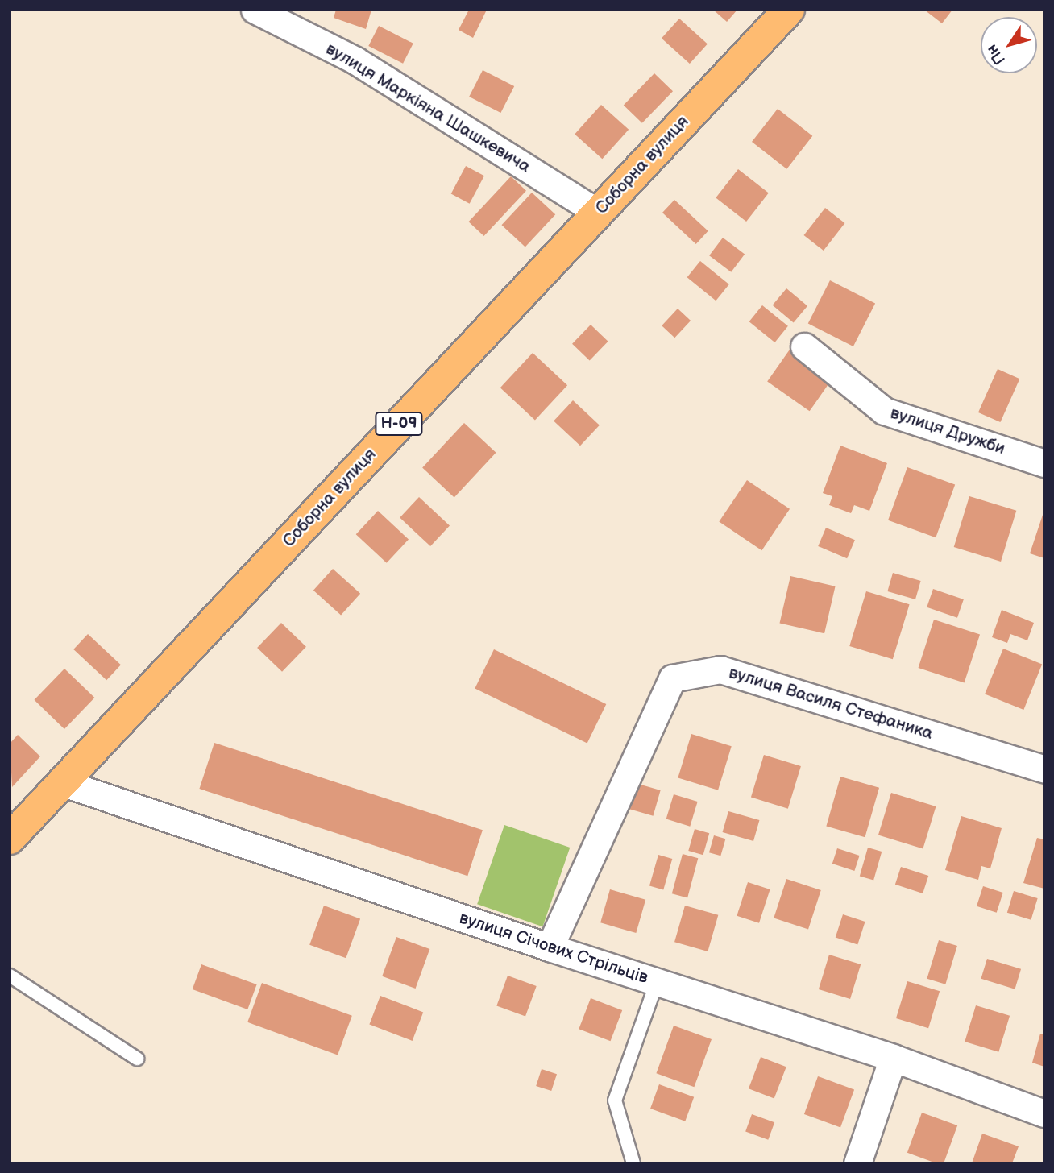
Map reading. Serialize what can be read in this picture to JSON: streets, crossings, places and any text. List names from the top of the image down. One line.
{"streets":{"main road":["Соборна вулиця","Н-09"],"street":["вулиця Маркіяна Шашкевича","вулиця Дружби","вулиця Василя Стефаника","вулиця Січових Стрільців"]},"crossings":[["вулиця Маркіяна Шашкевича","Соборна вулиця"],["Соборна вулиця","вулиця Січових Стрільців"],["вулиця Василя Стефаника","вулиця Січових Стрільців"]],"north":"bottom left"}
